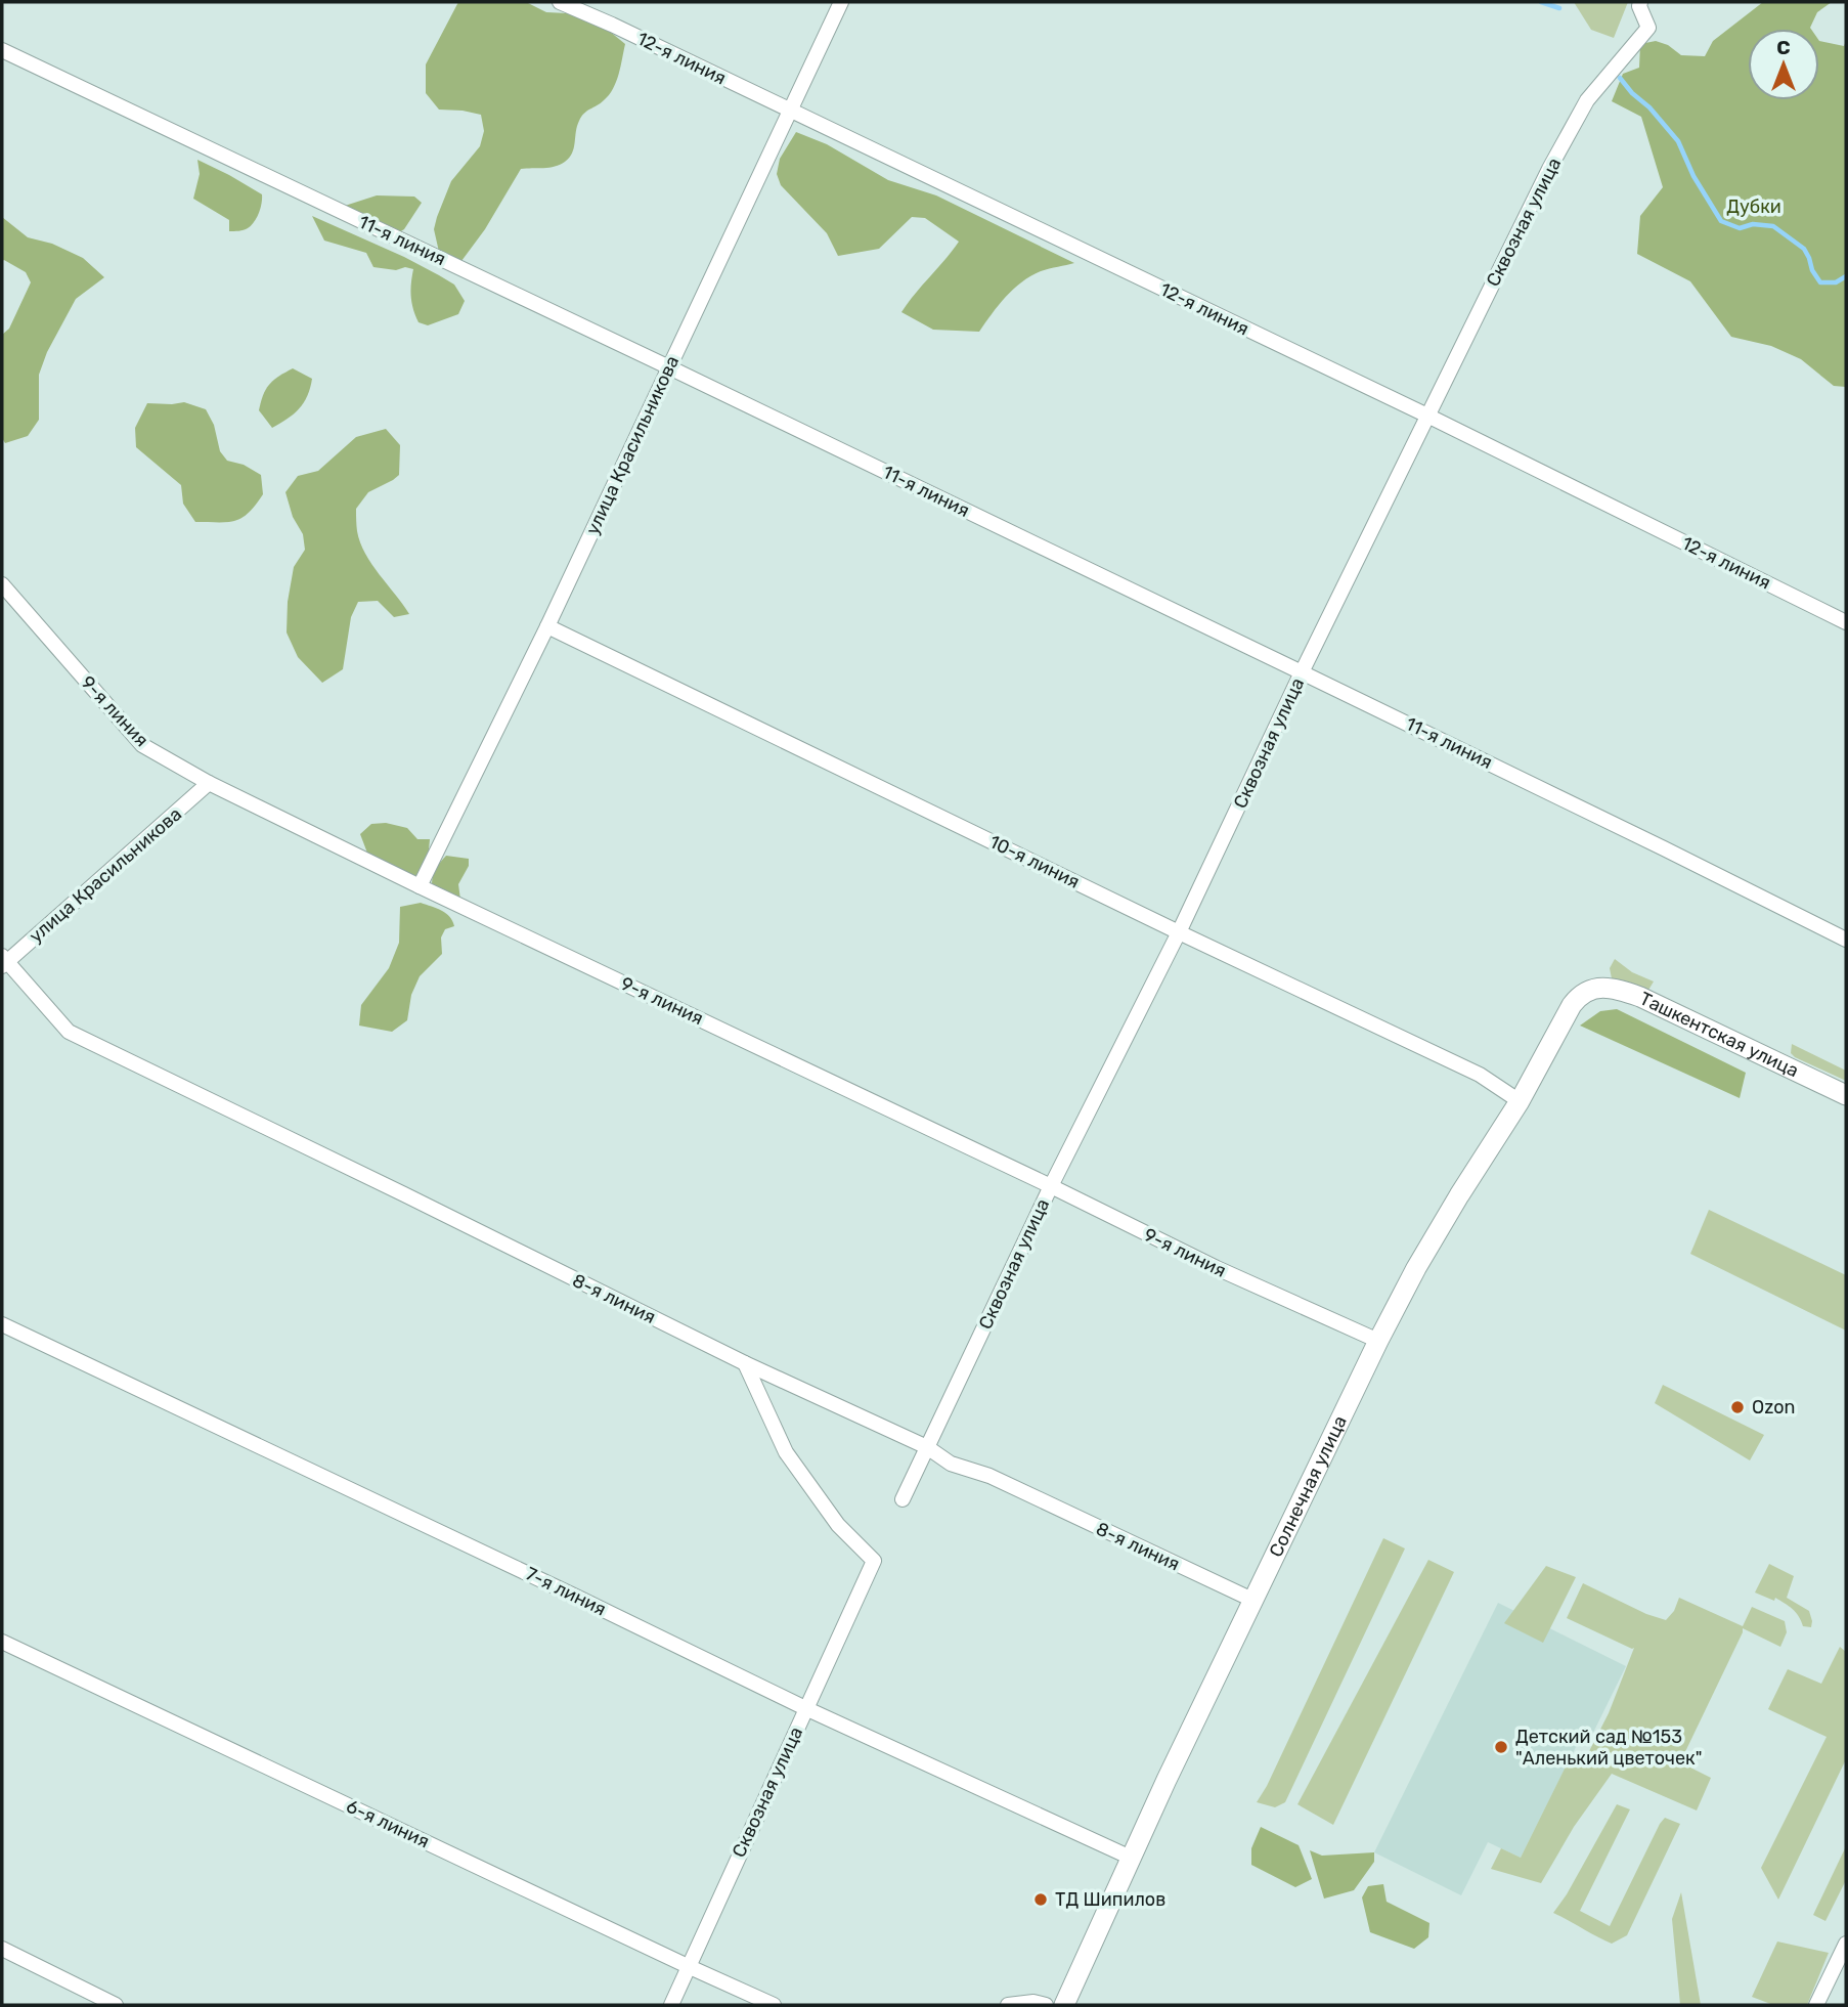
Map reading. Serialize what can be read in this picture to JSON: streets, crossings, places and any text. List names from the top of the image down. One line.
{"streets":{"main road":["Ташкентская улица","Солнечная улица"],"street":["12-я линия","Сквозная улица","11-я линия","улица Красильникова","9-я линия","10-я линия","8-я линия","7-я линия","6-я линия"]},"crossings":[["12-я линия","Сквозная улица"],["12-я линия","улица Красильникова"],["Сквозная улица","11-я линия"],["Сквозная улица","9-я линия"],["Сквозная улица","10-я линия"],["Сквозная улица","8-я линия"],["Сквозная улица","7-я линия"],["Сквозная улица","6-я линия"],["11-я линия","улица Красильникова"],["улица Красильникова","9-я линия"],["улица Красильникова","10-я линия"],["улица Красильникова","8-я линия"],["9-я линия","Солнечная улица"],["10-я линия","Солнечная улица"],["Ташкентская улица","Солнечная улица"],["8-я линия","Солнечная улица"],["Солнечная улица","7-я линия"]],"parks":["Дубки"],"places":["Ozon","Детский сад №153 \"Аленький цветочек\"","ТД Шипилов"],"north":"top"}
